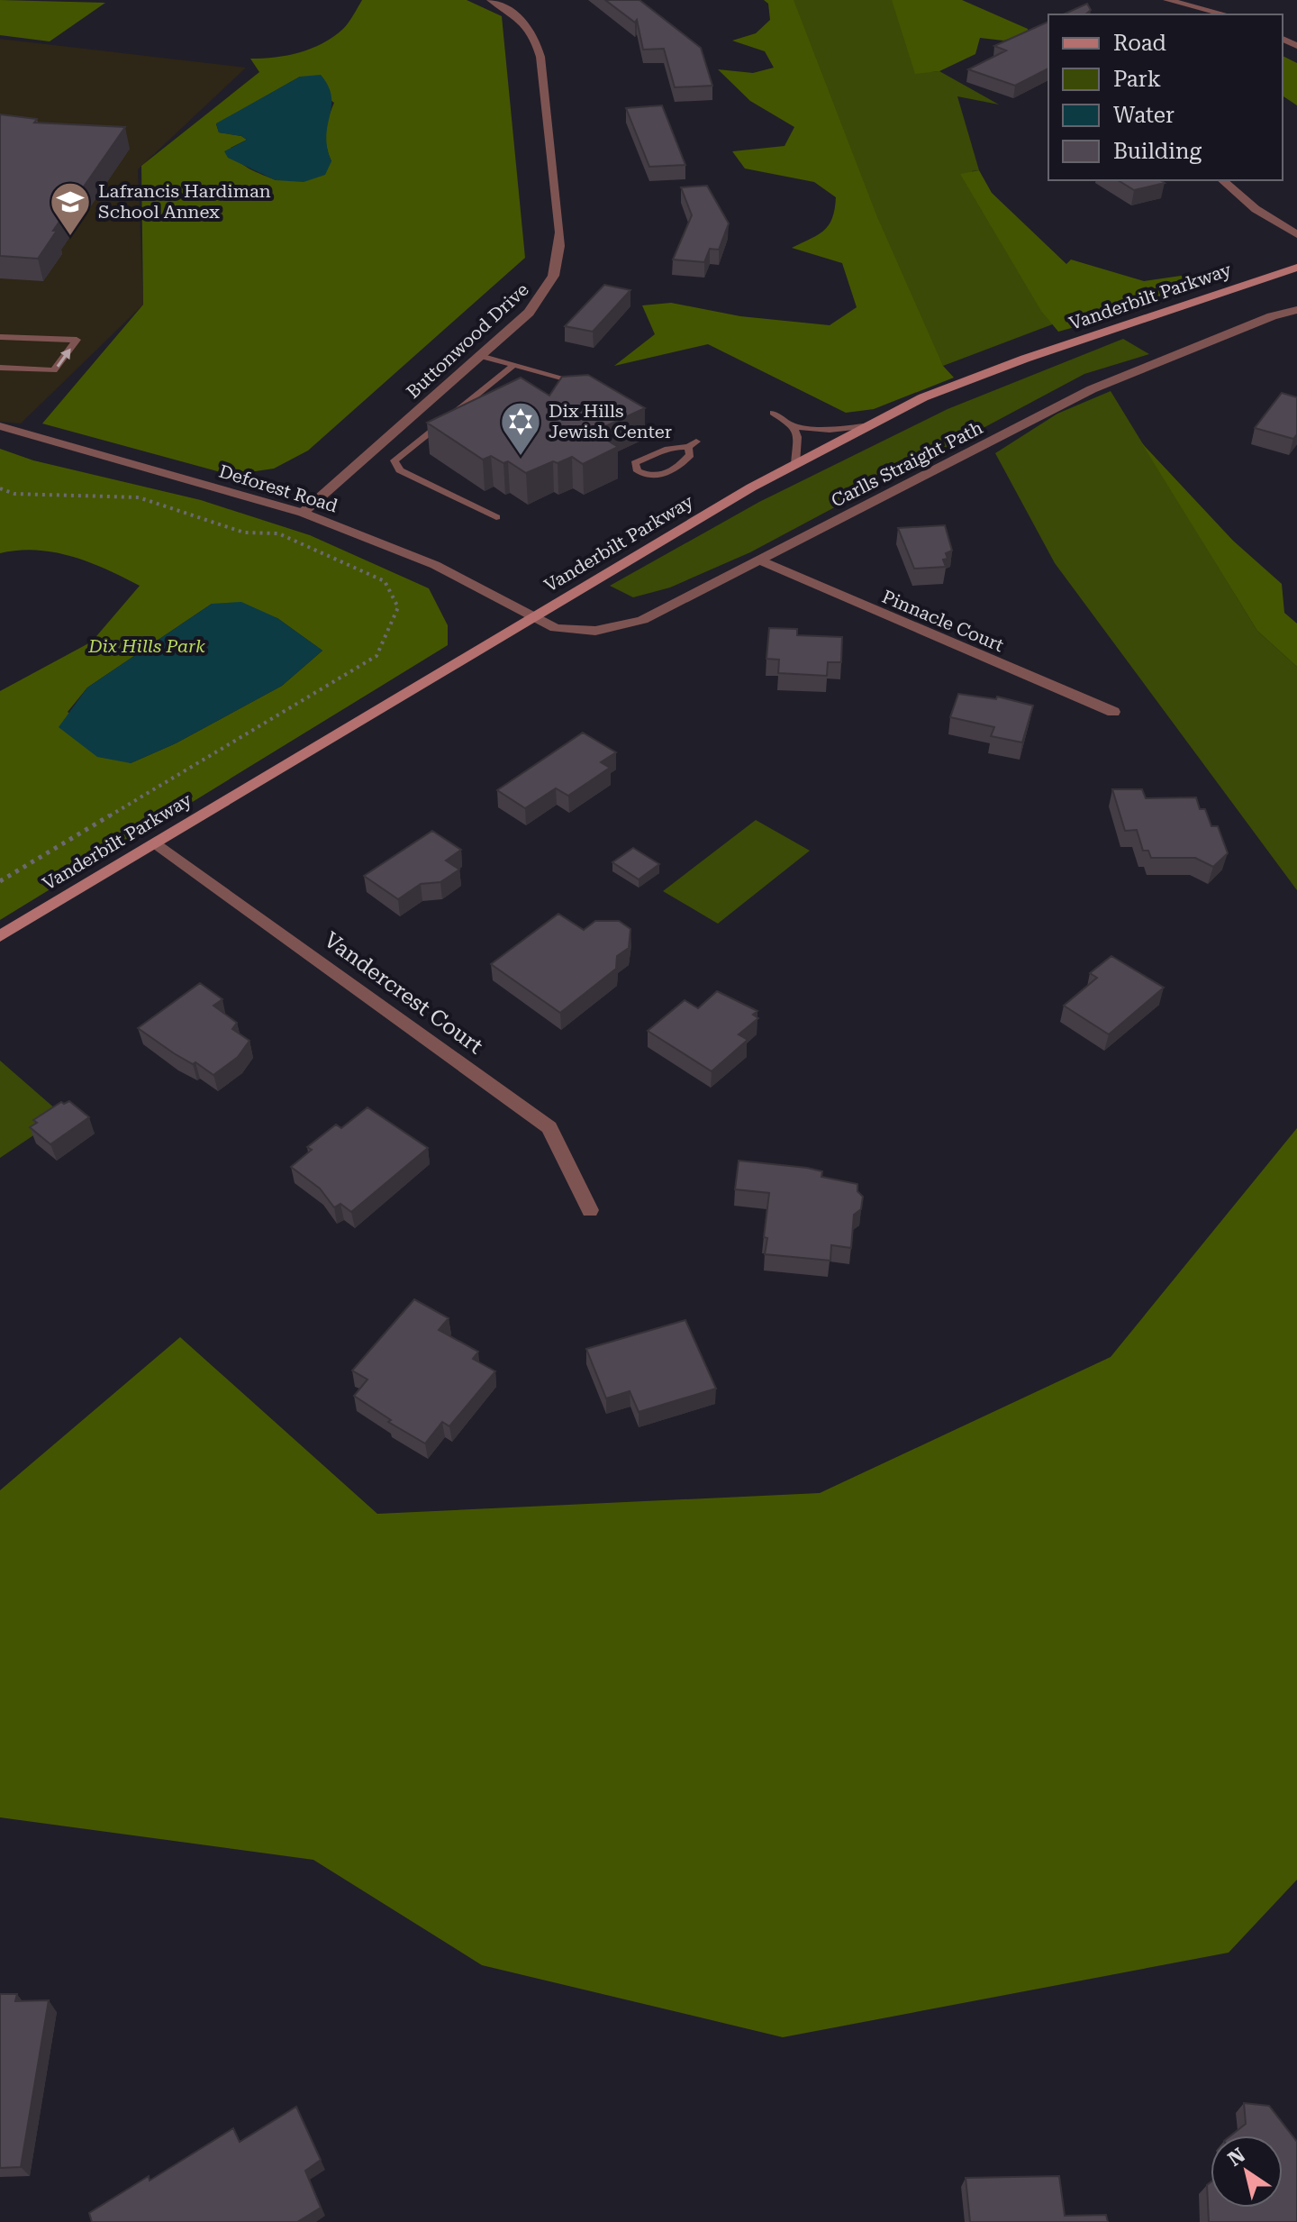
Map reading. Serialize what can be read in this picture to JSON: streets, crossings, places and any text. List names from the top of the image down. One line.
{"streets":{"main road":["Vanderbilt Parkway"],"street":["Buttonwood Drive","Carlls Straight Path","Deforest Road","Pinnacle Court","Vandercrest Court"]},"crossings":[["Vanderbilt Parkway","Carlls Straight Path"],["Vanderbilt Parkway","Deforest Road"],["Vanderbilt Parkway","Vandercrest Court"],["Buttonwood Drive","Deforest Road"],["Carlls Straight Path","Deforest Road"],["Carlls Straight Path","Pinnacle Court"]],"parks":["Dix Hills Park"],"places":{"school or university":["Lafrancis Hardiman School Annex"],"synagogue":["Dix Hills Jewish Center"]},"legend":["Road","Park","Water","Building"],"north":"top left"}
